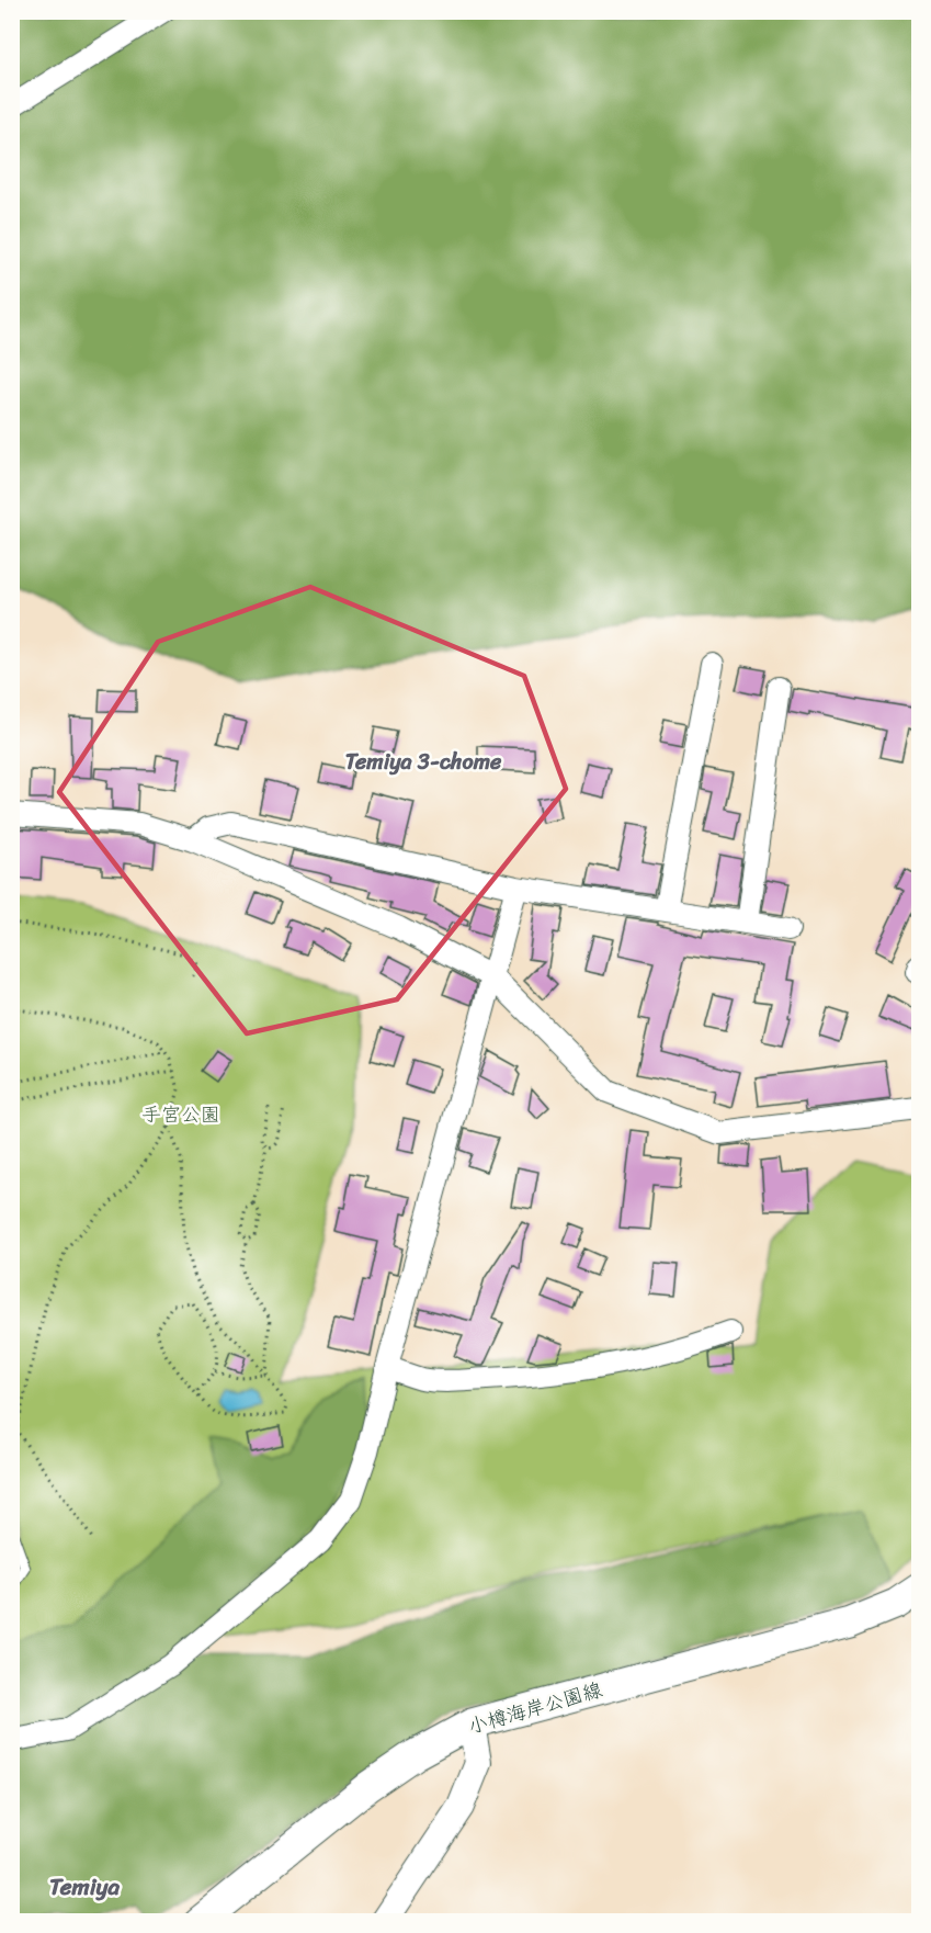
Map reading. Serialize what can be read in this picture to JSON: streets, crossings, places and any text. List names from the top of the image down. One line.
{"streets":{"main road":["小樽海岸公園線"]},"districts":["Temiya 3-chome","Temiya"],"parks":["手宮公園"]}
